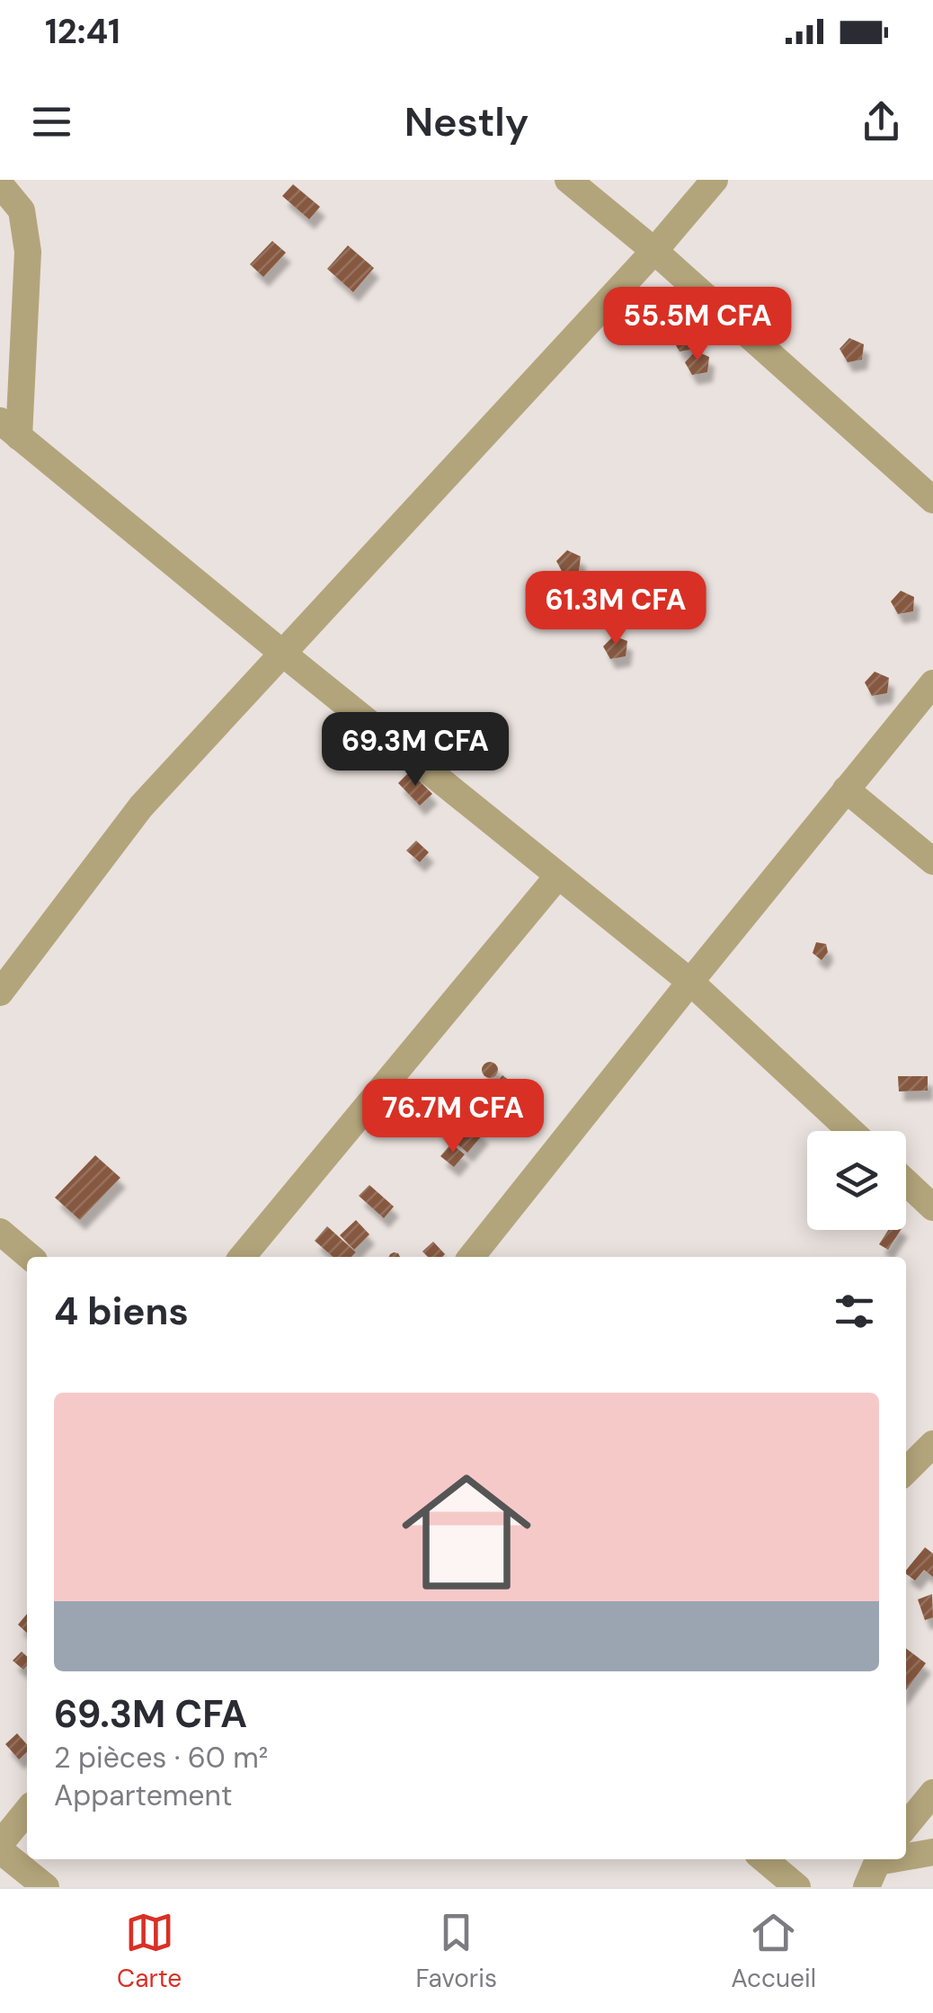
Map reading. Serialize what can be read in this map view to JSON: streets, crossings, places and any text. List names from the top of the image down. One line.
{"page":{"status":"12:41","header":"Nestly","price":["55.5M CFA","61.3M CFA","69.3M CFA","76.7M CFA"],"heading":"4 biens","list":[{"name":"69.3M CFA","note":"2 pièces · 60 m² · Appartement"}],"tabs":["Carte","Favoris","Accueil"]}}
